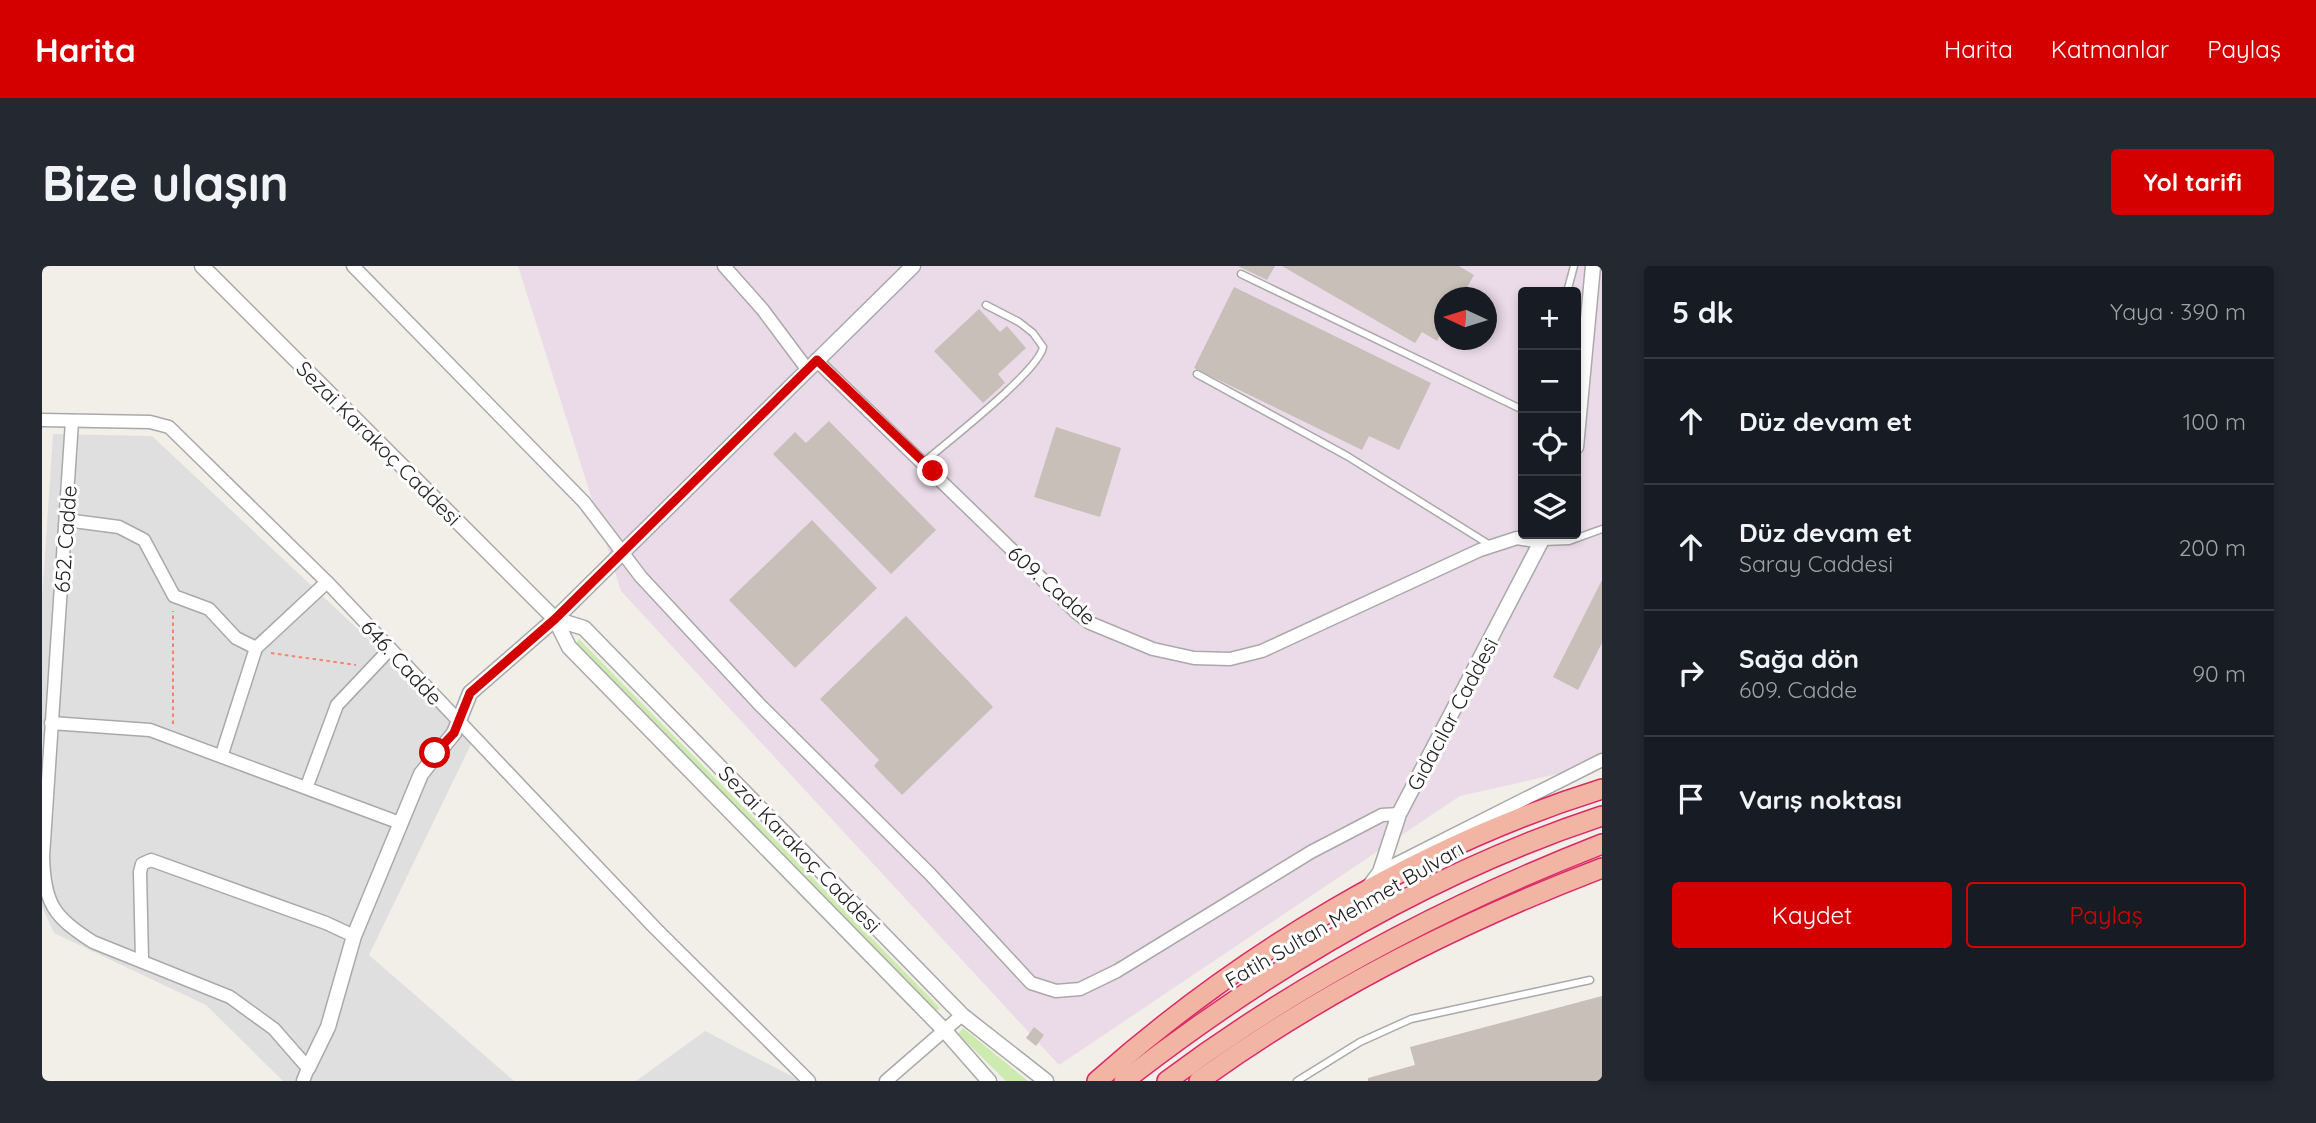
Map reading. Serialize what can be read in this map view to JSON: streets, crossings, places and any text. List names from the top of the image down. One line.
{"streets":{"highway":["Fatih Sultan Mehmet Bulvarı"],"street":["Sezai Karakoç Caddesi","652. Cadde","609. Cadde","646. Cadde","Gıdacılar Caddesi"]},"crossings":[["652. Cadde","646. Cadde"]],"north":"left","page":{"header":"Harita","nav":["Harita","Katmanlar","Paylaş"],"buttons":["Yol tarifi",["Kaydet","Paylaş"]],"title":"Bize ulaşın","heading":["5 dk","Yaya · 390 m"],"map_buttons":["+","−"],"list":[["Düz devam et","100 m"],["Düz devam et","Saray Caddesi","200 m"],["Sağa dön","609. Cadde","90 m"],"Varış noktası"]}}
